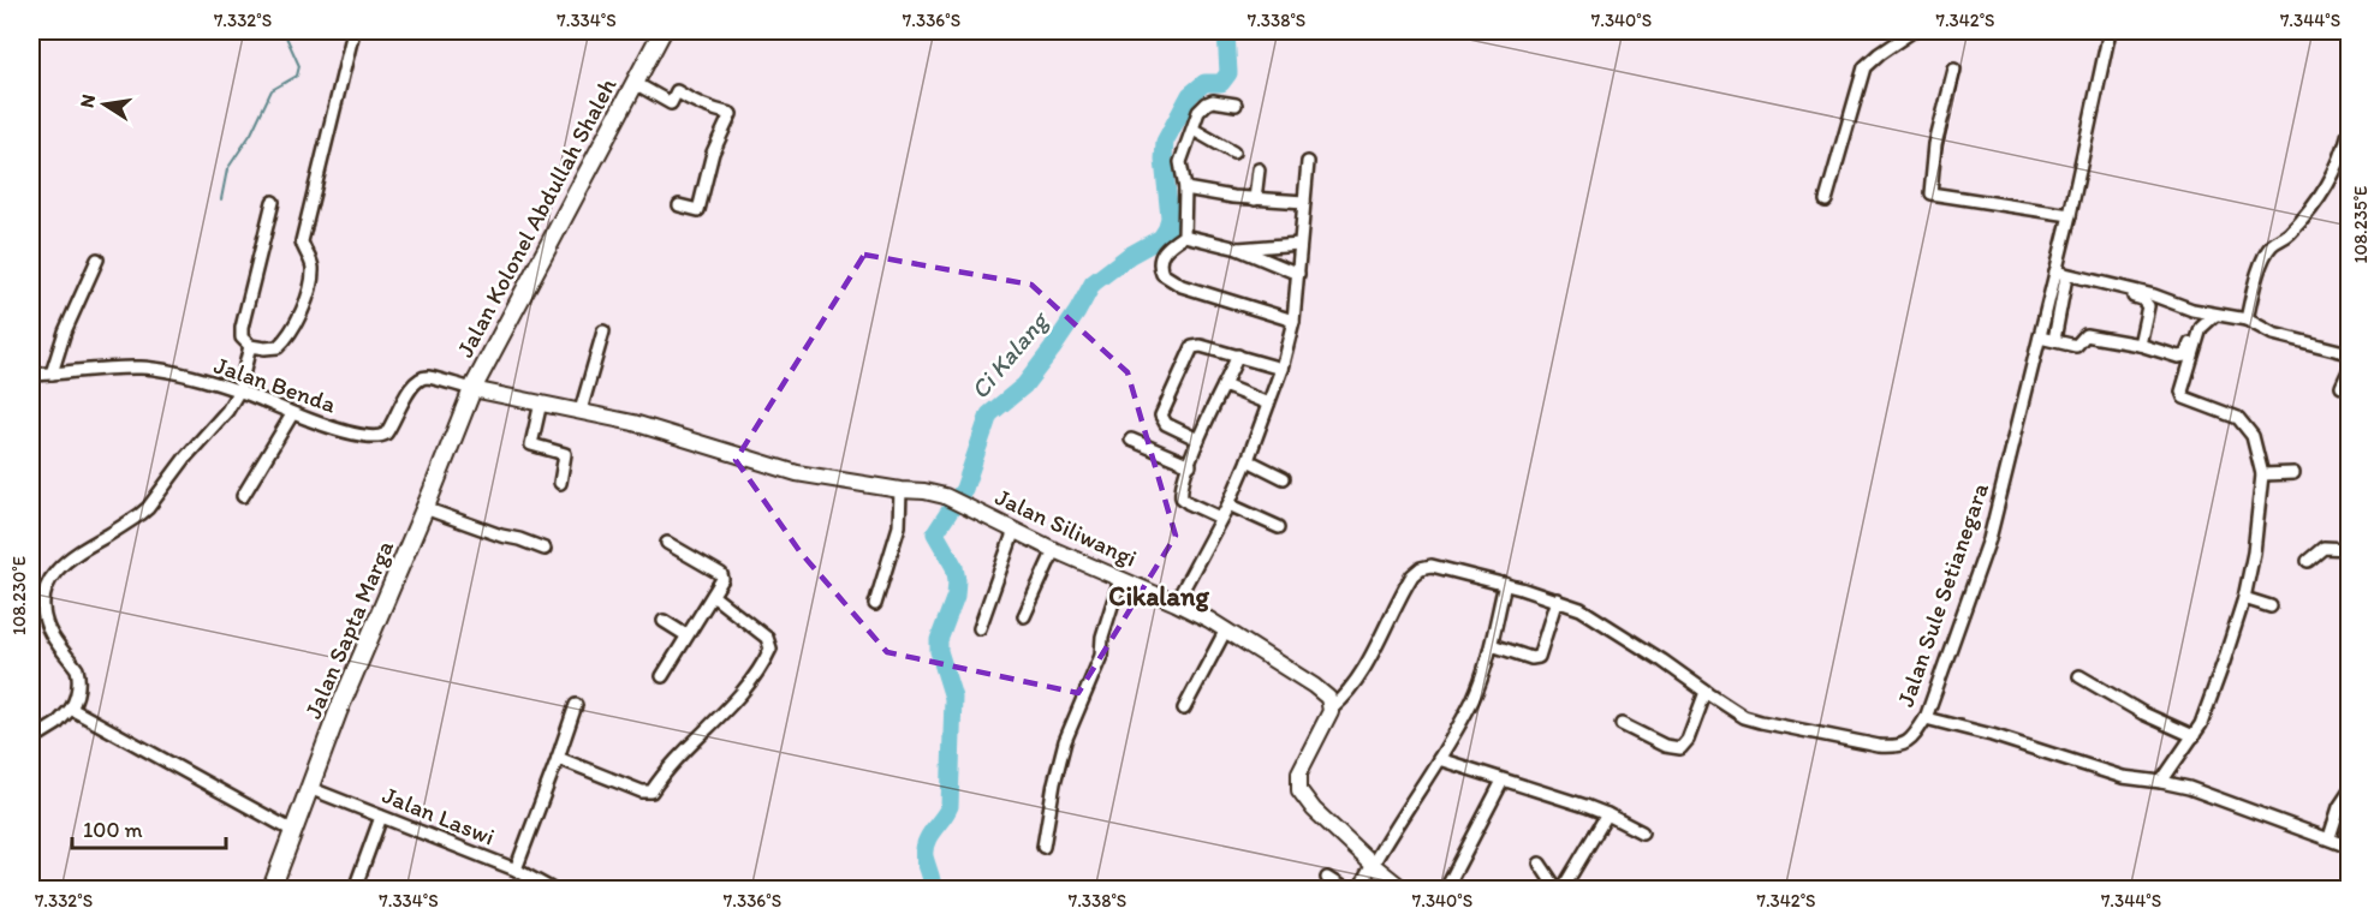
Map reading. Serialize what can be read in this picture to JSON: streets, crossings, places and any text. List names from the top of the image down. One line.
{"streets":{"main road":["Jalan Kolonel Abdullah Shaleh","Jalan Sapta Marga"],"street":["Jalan Benda","Jalan Siliwangi","Jalan Sule Setianegara","Jalan Laswi"]},"crossings":[["Jalan Kolonel Abdullah Shaleh","Jalan Benda"],["Jalan Kolonel Abdullah Shaleh","Jalan Siliwangi"],["Jalan Kolonel Abdullah Shaleh","Jalan Sapta Marga"],["Jalan Benda","Jalan Siliwangi"],["Jalan Benda","Jalan Sapta Marga"],["Jalan Siliwangi","Jalan Sule Setianegara"],["Jalan Siliwangi","Jalan Sapta Marga"],["Jalan Sapta Marga","Jalan Laswi"]],"districts":["Cikalang"],"water":["Ci Kalang"],"scale_bar":"100 m","north":"left","coordinates":["7.332°S","7.334°S","7.336°S","7.338°S","7.340°S","7.342°S","7.344°S","108.235°E","108.230°E"]}
